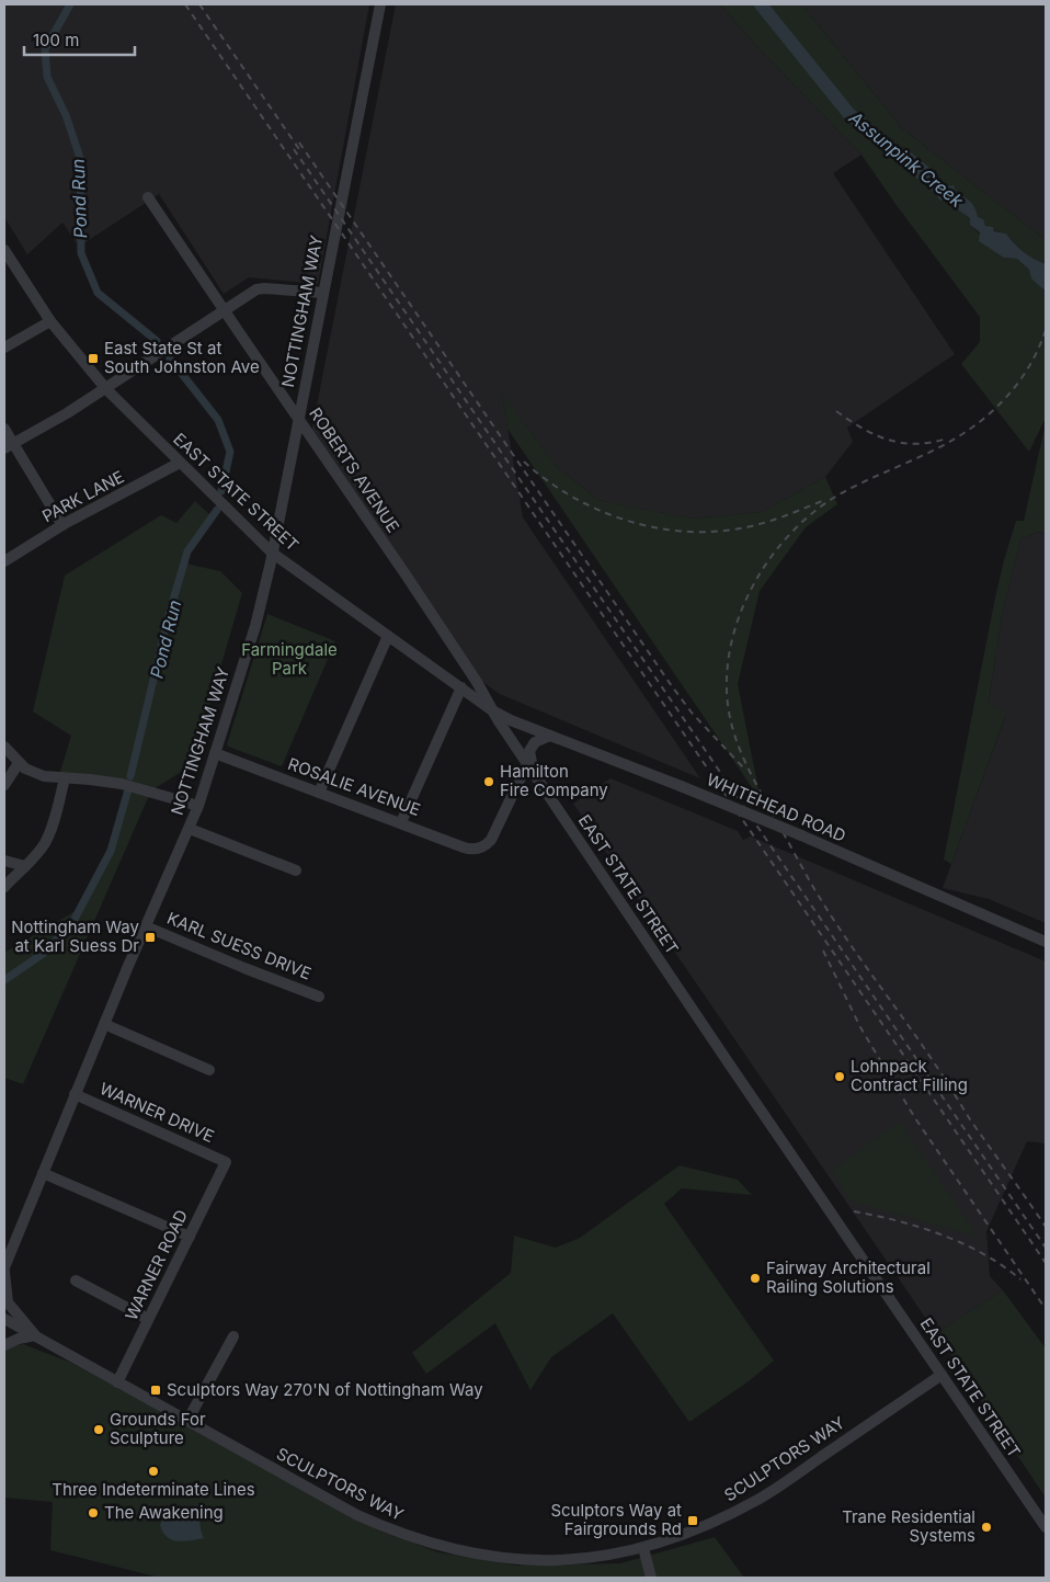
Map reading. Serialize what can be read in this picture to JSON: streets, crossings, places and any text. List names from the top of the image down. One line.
{"streets":{"street":["NOTTINGHAM WAY","ROBERTS AVENUE","EAST STATE STREET","PARK LANE","ROSALIE AVENUE","WHITEHEAD ROAD","KARL SUESS DRIVE","WARNER DRIVE","WARNER ROAD","SCULPTORS WAY"]},"crossings":[["NOTTINGHAM WAY","ROBERTS AVENUE"],["NOTTINGHAM WAY","EAST STATE STREET"],["NOTTINGHAM WAY","ROSALIE AVENUE"],["NOTTINGHAM WAY","KARL SUESS DRIVE"],["NOTTINGHAM WAY","WARNER DRIVE"],["ROBERTS AVENUE","EAST STATE STREET"],["ROBERTS AVENUE","WHITEHEAD ROAD"],["EAST STATE STREET","PARK LANE"],["EAST STATE STREET","ROSALIE AVENUE"],["EAST STATE STREET","WHITEHEAD ROAD"],["EAST STATE STREET","SCULPTORS WAY"],["WARNER DRIVE","WARNER ROAD"],["WARNER ROAD","SCULPTORS WAY"]],"water":["Assunpink Creek","Pond Run"],"parks":["Farmingdale Park"],"places":{"transit":["East State St at South Johnston Ave","Nottingham Way at Karl Suess Dr","Sculptors Way 270'N of Nottingham Way","Sculptors Way at Fairgrounds Rd"],"other":["Hamilton Fire Company","Lohnpack Contract Filling","Fairway Architectural Railing Solutions","Grounds For Sculpture","Three Indeterminate Lines","The Awakening","Trane Residential Systems"]},"scale_bar":"100 m"}
